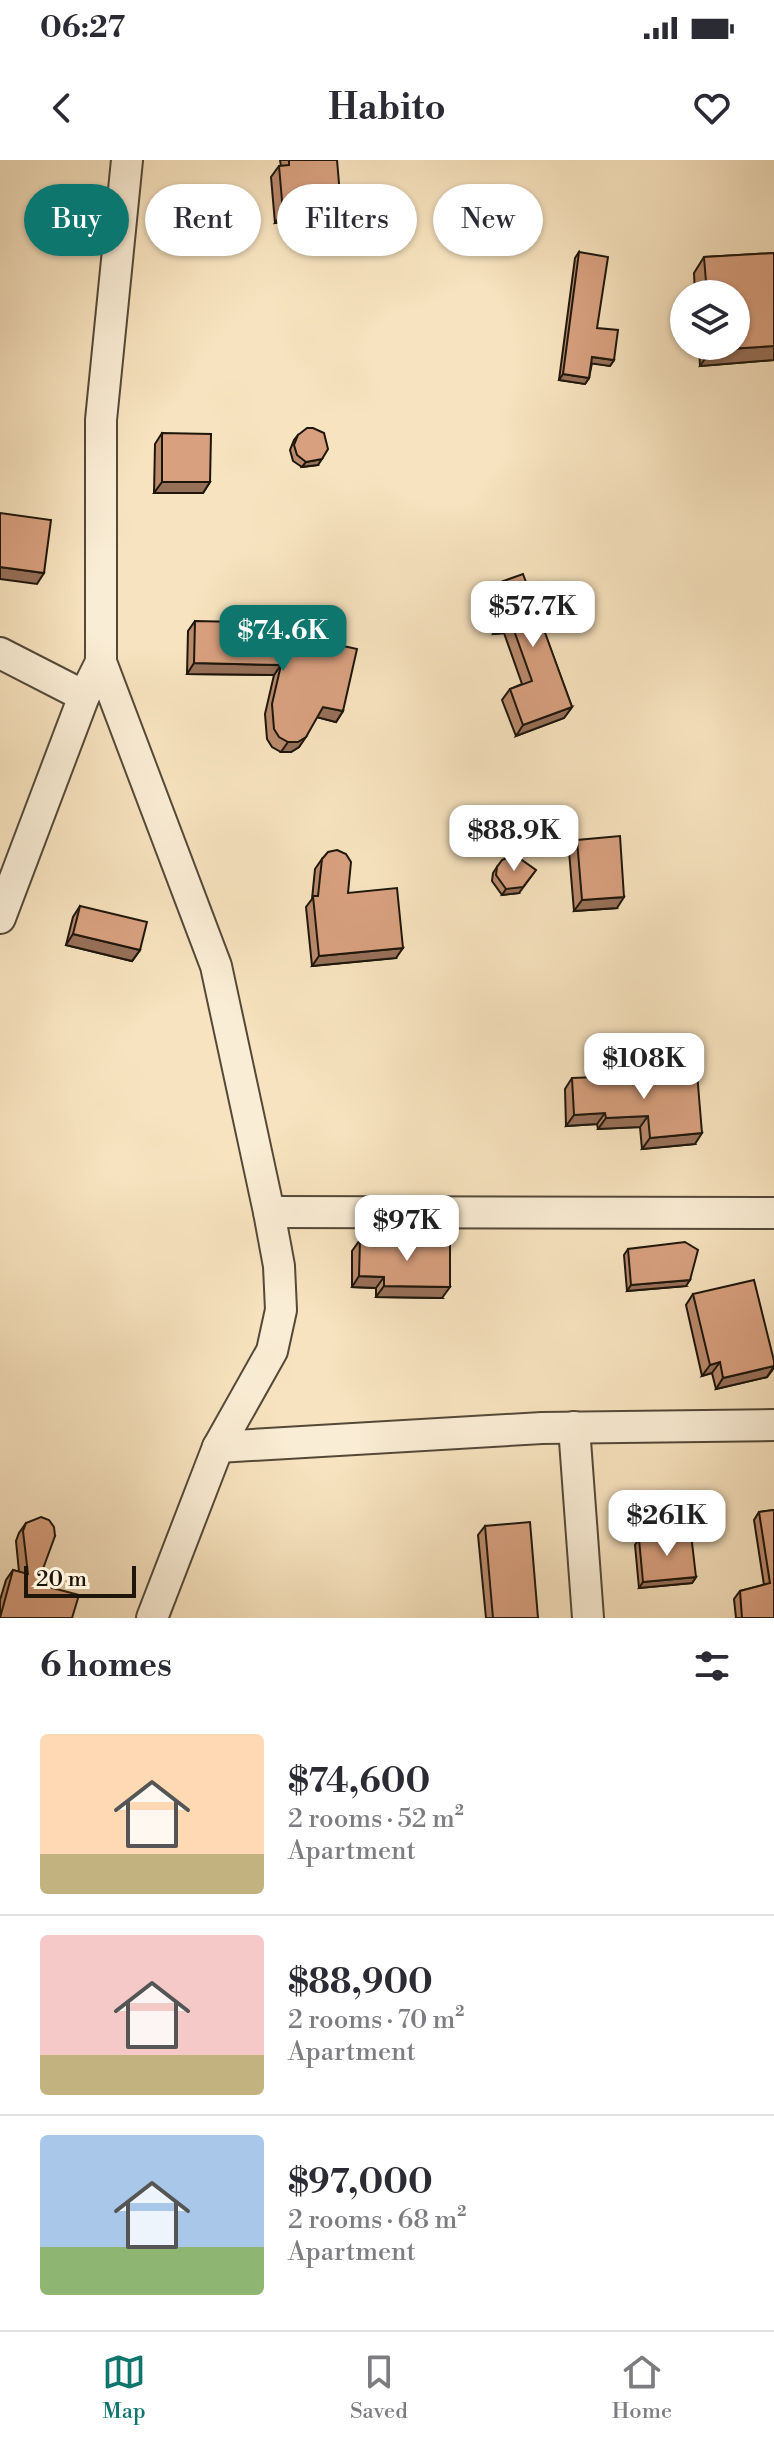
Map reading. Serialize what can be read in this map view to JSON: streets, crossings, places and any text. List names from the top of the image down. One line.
{"scale_bar":"20 m","page":{"status":"06:27","header":"Habito","chip":["Buy","Rent","Filters","New"],"price":["$57.7K","$74.6K","$88.9K","$108K","$97K","$261K"],"scale":"20 m","heading":"6 homes","list":[{"name":"$74,600","note":"2 rooms · 52 m² · Apartment"},{"name":"$88,900","note":"2 rooms · 70 m² · Apartment"},{"name":"$97,000","note":"2 rooms · 68 m² · Apartment"}],"tabs":["Map","Saved","Home"]}}
